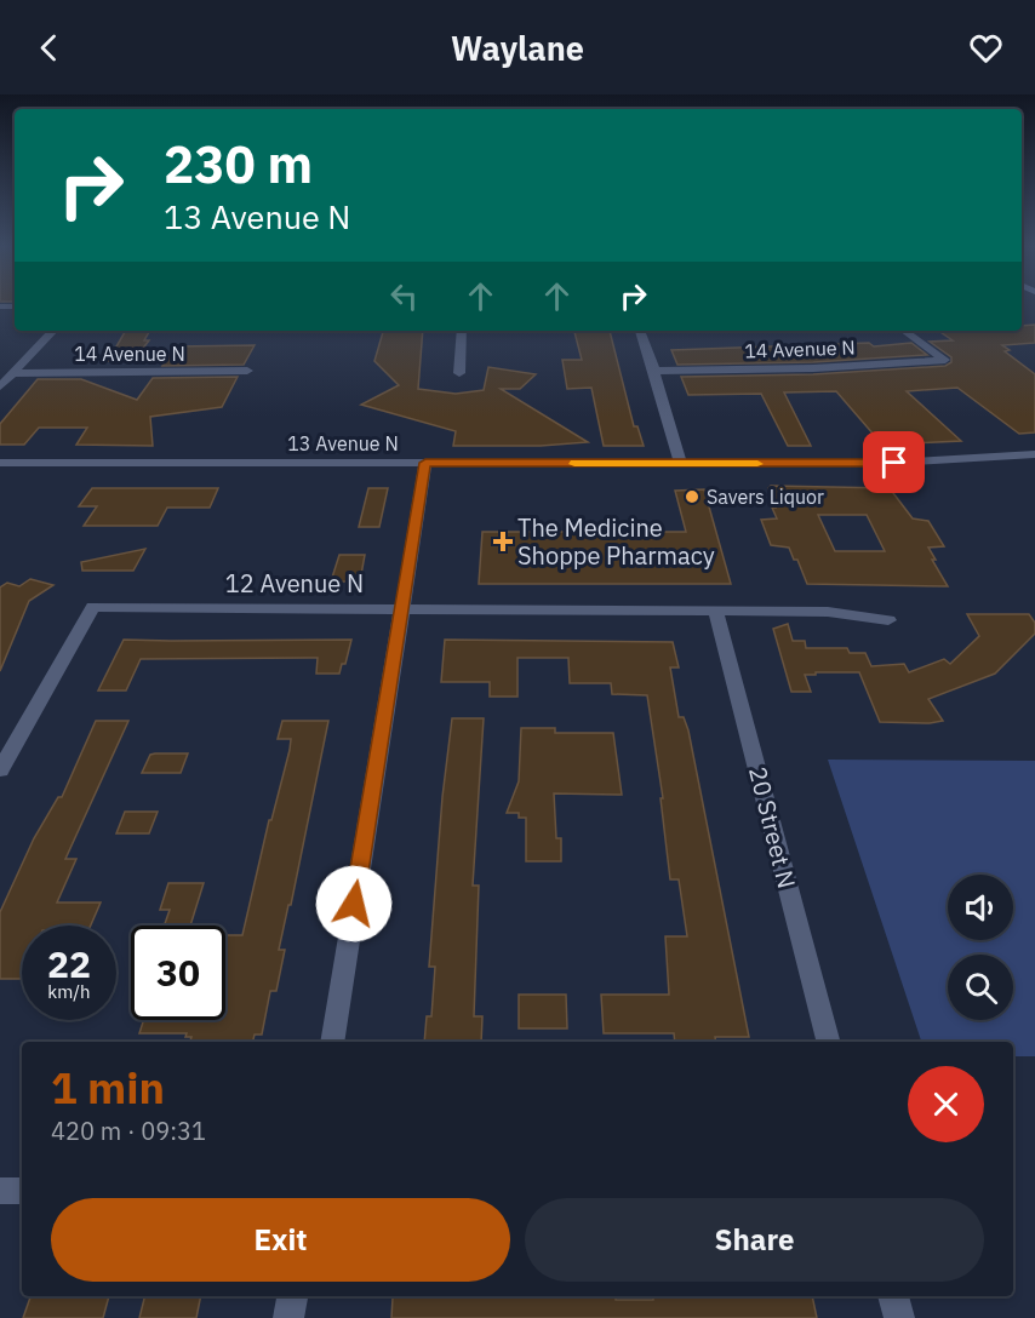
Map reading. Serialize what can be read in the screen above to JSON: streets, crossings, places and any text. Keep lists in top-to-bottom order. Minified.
{"streets":{"street":["14 Avenue N","13 Avenue N","12 Avenue N","20 Street N"]},"crossings":[["12 Avenue N","20 Street N"]],"places":{"other":["Savers Liquor"],"health":["The Medicine Shoppe Pharmacy"]},"page":{"header":"Waylane","turn":["230 m","13 Avenue N"],"speed":"22 km/h","limit":"30","heading":["1 min","420 m · 09:31"],"buttons":["Exit","Share"]}}
